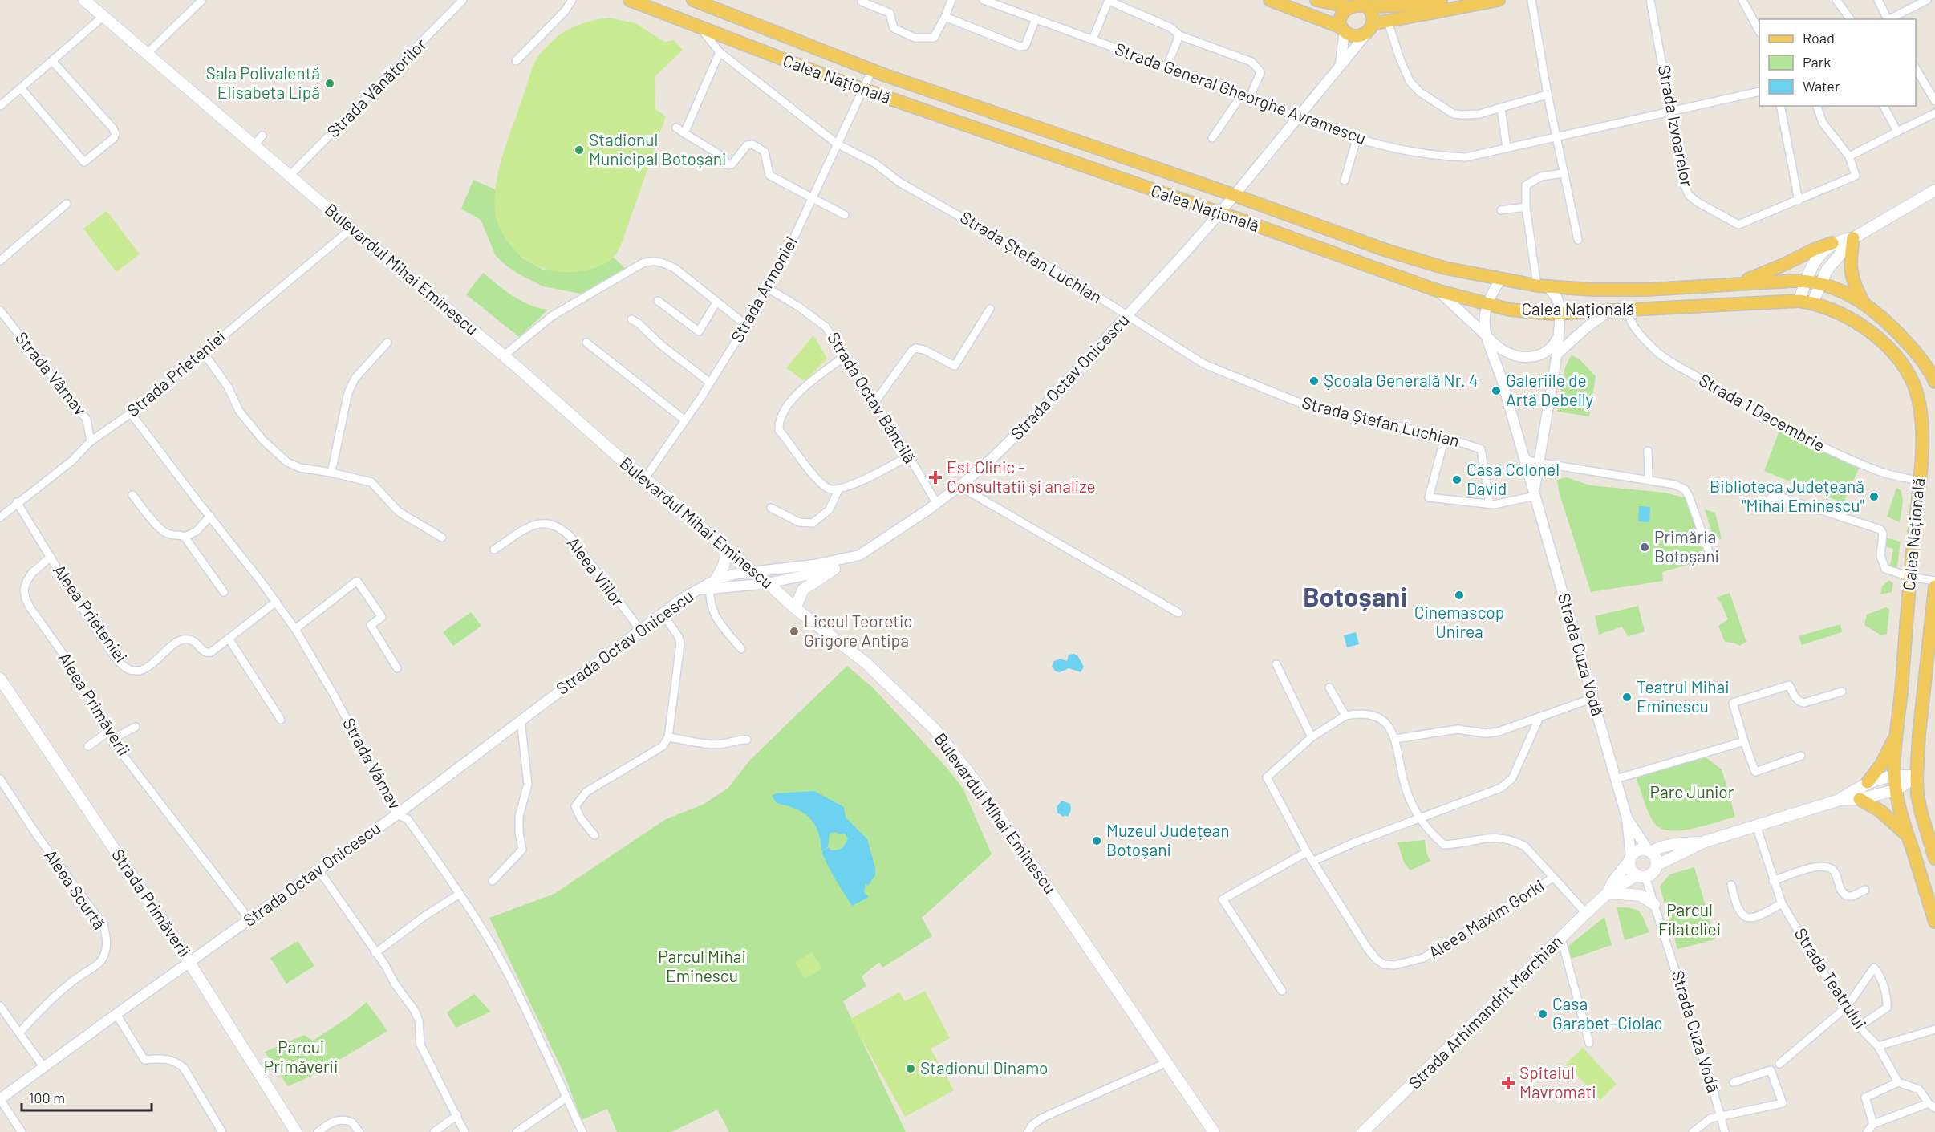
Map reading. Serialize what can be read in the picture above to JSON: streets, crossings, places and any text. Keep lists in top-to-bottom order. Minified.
{"streets":{"main road":["Calea Națională","Bulevardul Mihai Eminescu","Strada Primăverii","Strada Arhimandrit Marchian"],"street":["Strada Vânătorilor","Strada General Gheorghe Avramescu","Strada Izvoarelor","Strada Ștefan Luchian","Strada Armoniei","Strada Vârnav","Strada Prieteniei","Strada Octav Onicescu","Strada Octav Băncilă","Strada 1 Decembrie","Aleea Viilor","Aleea Prieteniei","Strada Cuza Vodă","Aleea Primăverii","Aleea Scurtă","Aleea Maxim Gorki","Strada Teatrului"]},"crossings":[["Calea Națională","Strada Ștefan Luchian"],["Calea Națională","Strada Armoniei"],["Calea Națională","Strada Octav Onicescu"],["Calea Națională","Strada 1 Decembrie"],["Calea Națională","Strada Cuza Vodă"],["Strada Vânătorilor","Bulevardul Mihai Eminescu"],["Strada General Gheorghe Avramescu","Strada Izvoarelor"],["Strada General Gheorghe Avramescu","Strada Octav Onicescu"],["Strada Ștefan Luchian","Strada Armoniei"],["Strada Ștefan Luchian","Strada Octav Onicescu"],["Bulevardul Mihai Eminescu","Strada Armoniei"],["Bulevardul Mihai Eminescu","Strada Prieteniei"],["Bulevardul Mihai Eminescu","Strada Octav Onicescu"],["Strada Armoniei","Strada Octav Băncilă"],["Strada Vârnav","Strada Prieteniei"],["Strada Vârnav","Strada Octav Onicescu"],["Strada Vârnav","Aleea Prieteniei"],["Strada Prieteniei","Aleea Prieteniei"],["Strada Octav Onicescu","Strada Octav Băncilă"],["Strada Octav Onicescu","Aleea Viilor"],["Strada Octav Onicescu","Aleea Primăverii"],["Strada Octav Onicescu","Strada Primăverii"],["Aleea Prieteniei","Aleea Primăverii"],["Strada Cuza Vodă","Strada Arhimandrit Marchian"],["Aleea Maxim Gorki","Strada Arhimandrit Marchian"]],"districts":["Botoșani"],"parks":["Parc Junior","Parcul Filateliei","Parcul Mihai Eminescu","Parcul Primăverii"],"places":{"other":["Sala Polivalentă Elisabeta Lipă","Stadionul Municipal Botoșani","Școala Generală Nr. 4","Galeriile de Artă Debelly","Casa Colonel David","Biblioteca Județeană \"Mihai Eminescu\"","Primăria Botoșani","Cinemascop Unirea","Liceul Teoretic Grigore Antipa","Teatrul Mihai Eminescu","Muzeul Județean Botoșani","Casa Garabet–Ciolac","Stadionul Dinamo"],"health":["Est Clinic - Consultatii și analize","Spitalul Mavromati"]},"legend":["Road","Park","Water"],"scale_bar":"100 m"}
